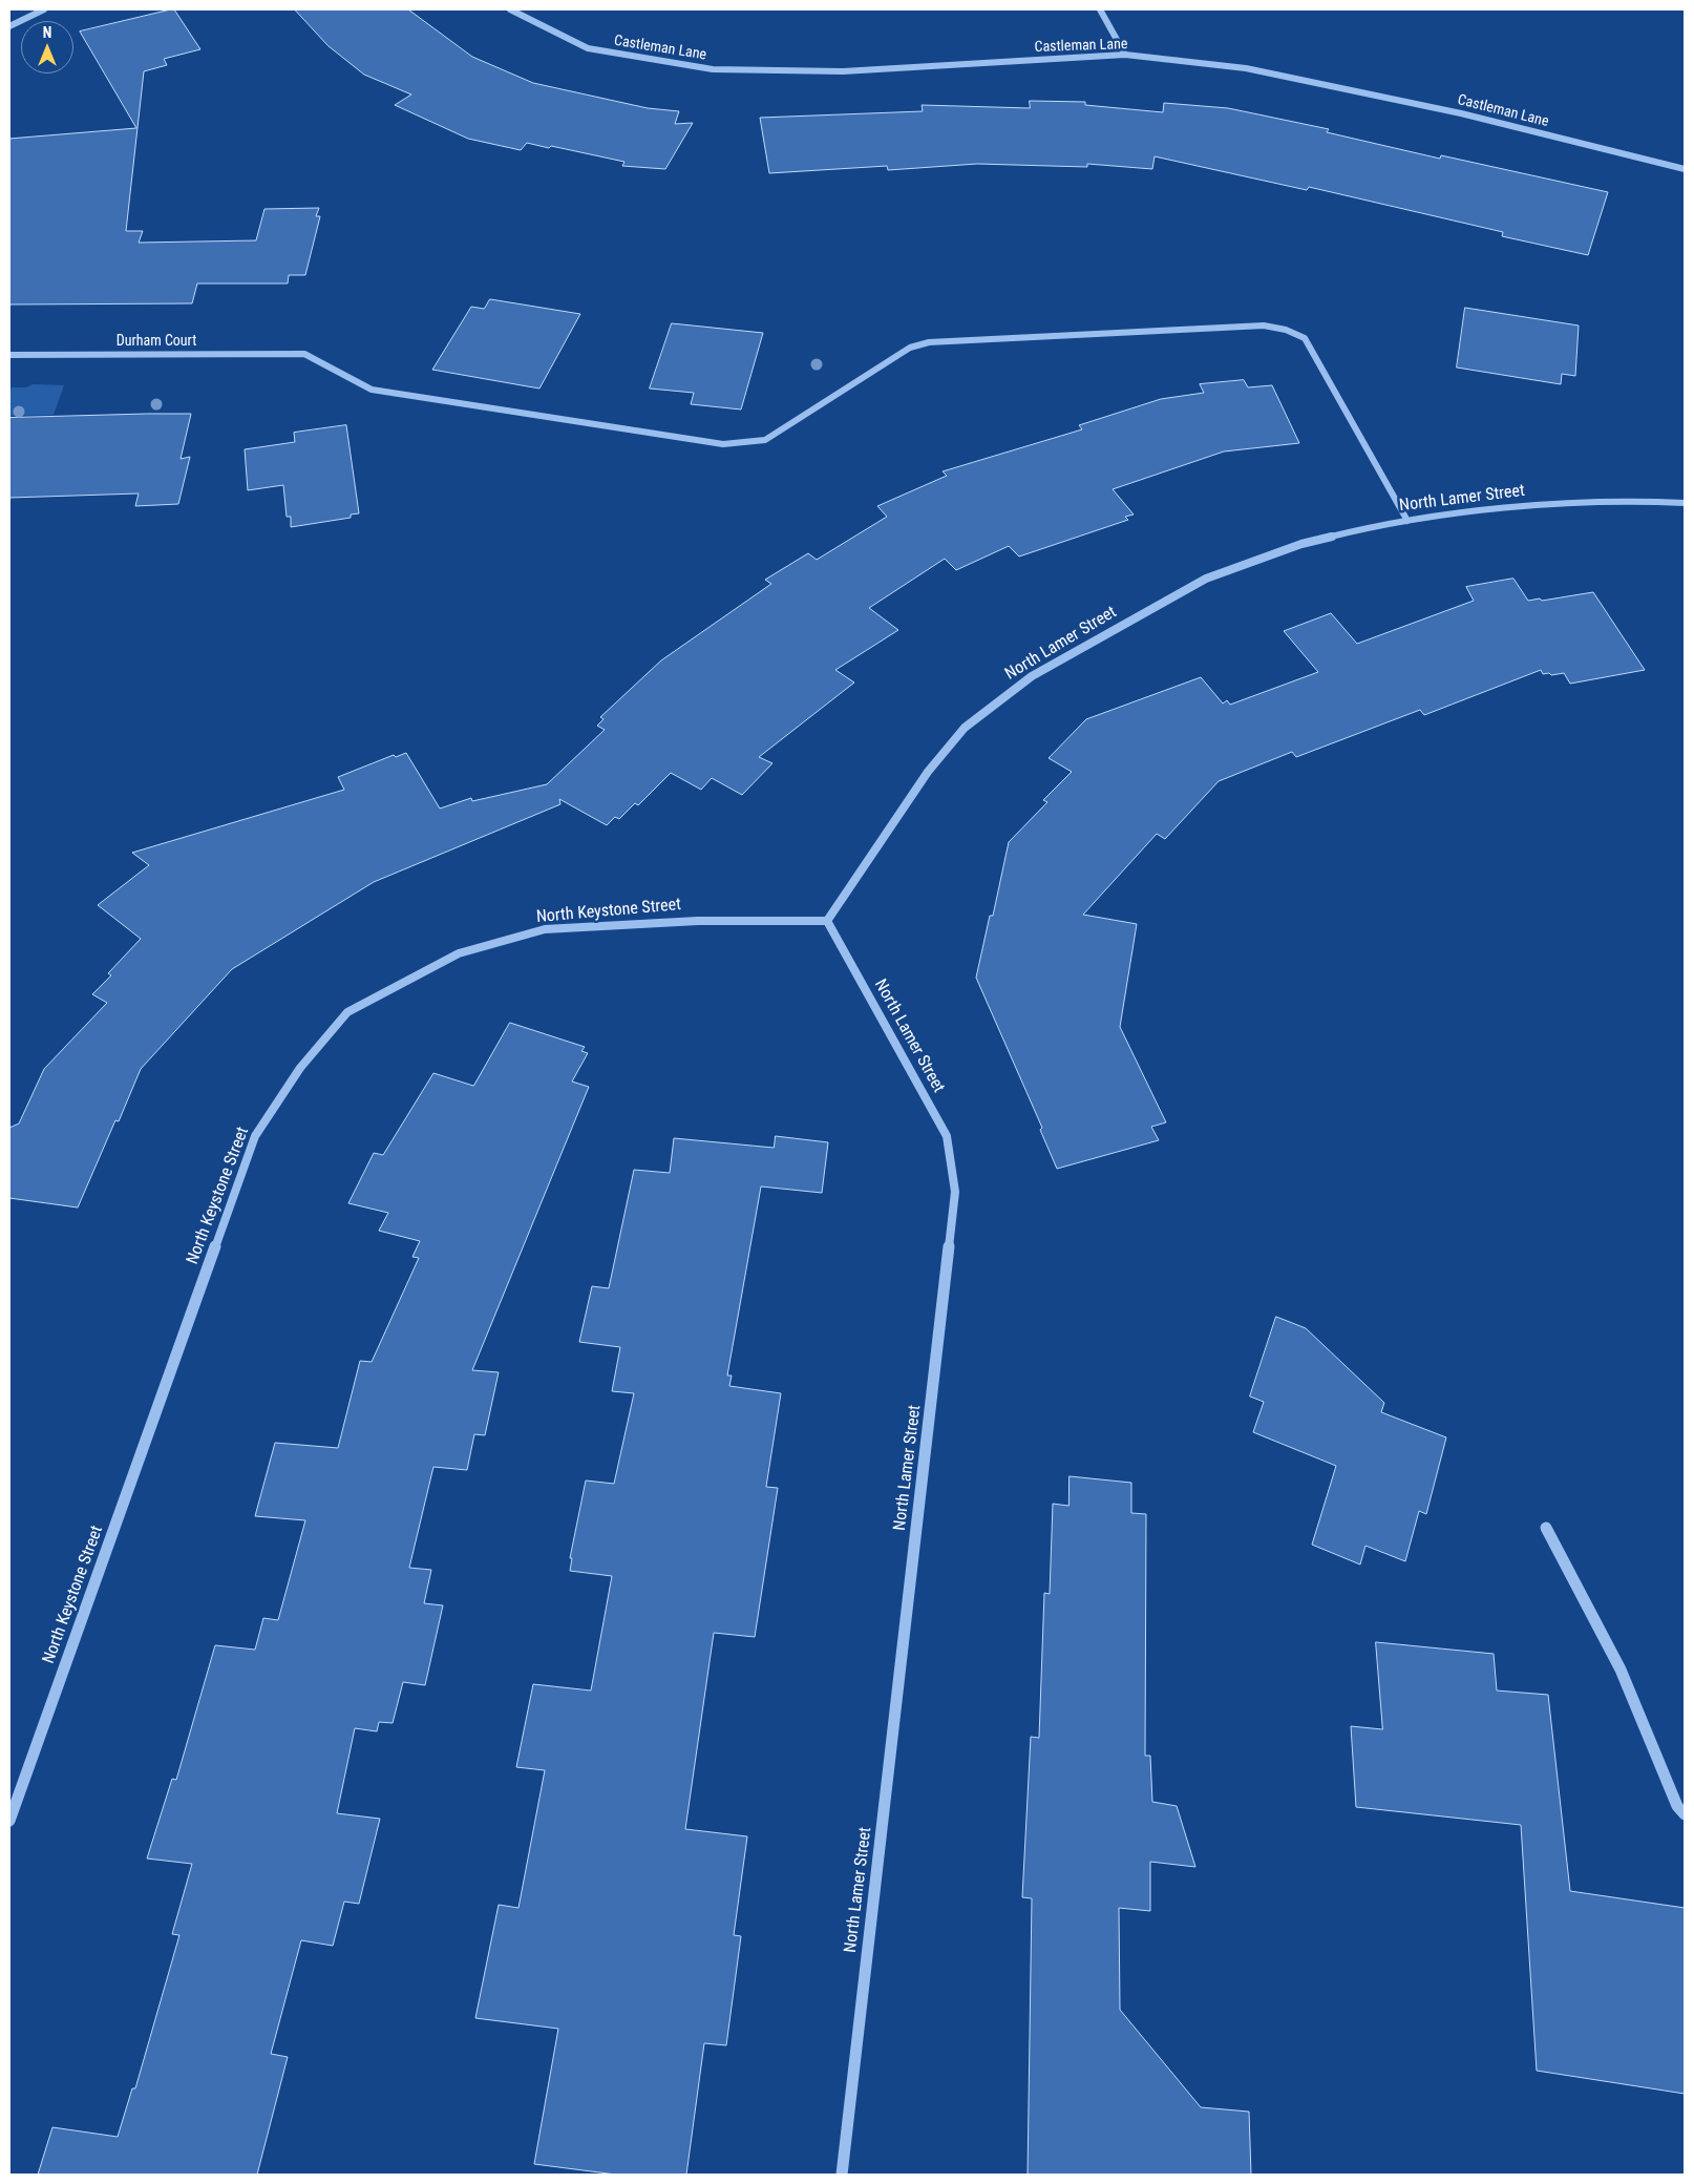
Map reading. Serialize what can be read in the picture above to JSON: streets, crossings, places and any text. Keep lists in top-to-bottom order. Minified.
{"streets":{"street":["Castleman Lane","Durham Court","North Lamer Street","North Keystone Street"]},"crossings":[["Durham Court","North Lamer Street"],["North Lamer Street","North Keystone Street"]],"north":"top"}
